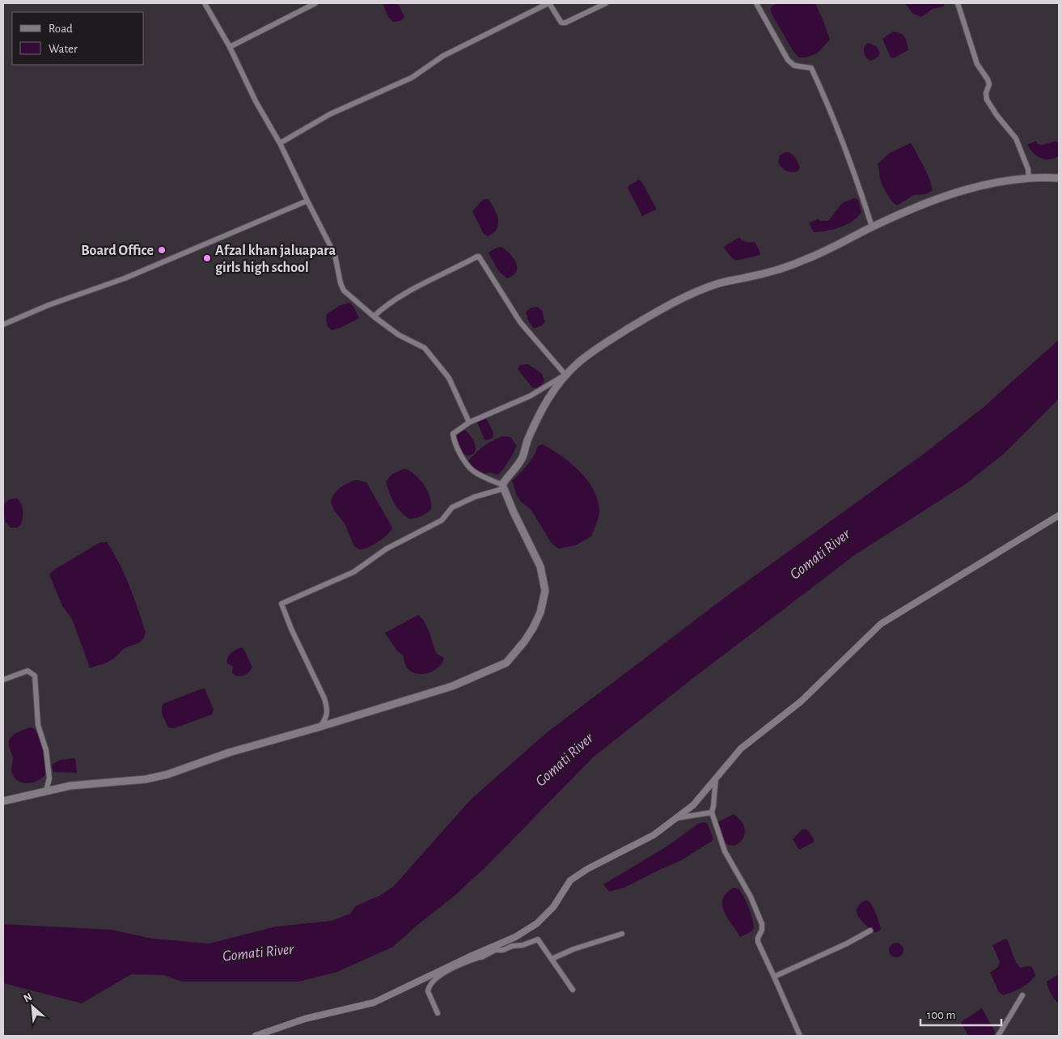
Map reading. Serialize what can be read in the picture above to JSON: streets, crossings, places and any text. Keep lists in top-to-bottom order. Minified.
{"water":["Gomati River"],"places":["Board Office","Afzal khan jaluapara girls high school"],"legend":["Road","Water"],"scale_bar":"100 m","north":"top left"}
